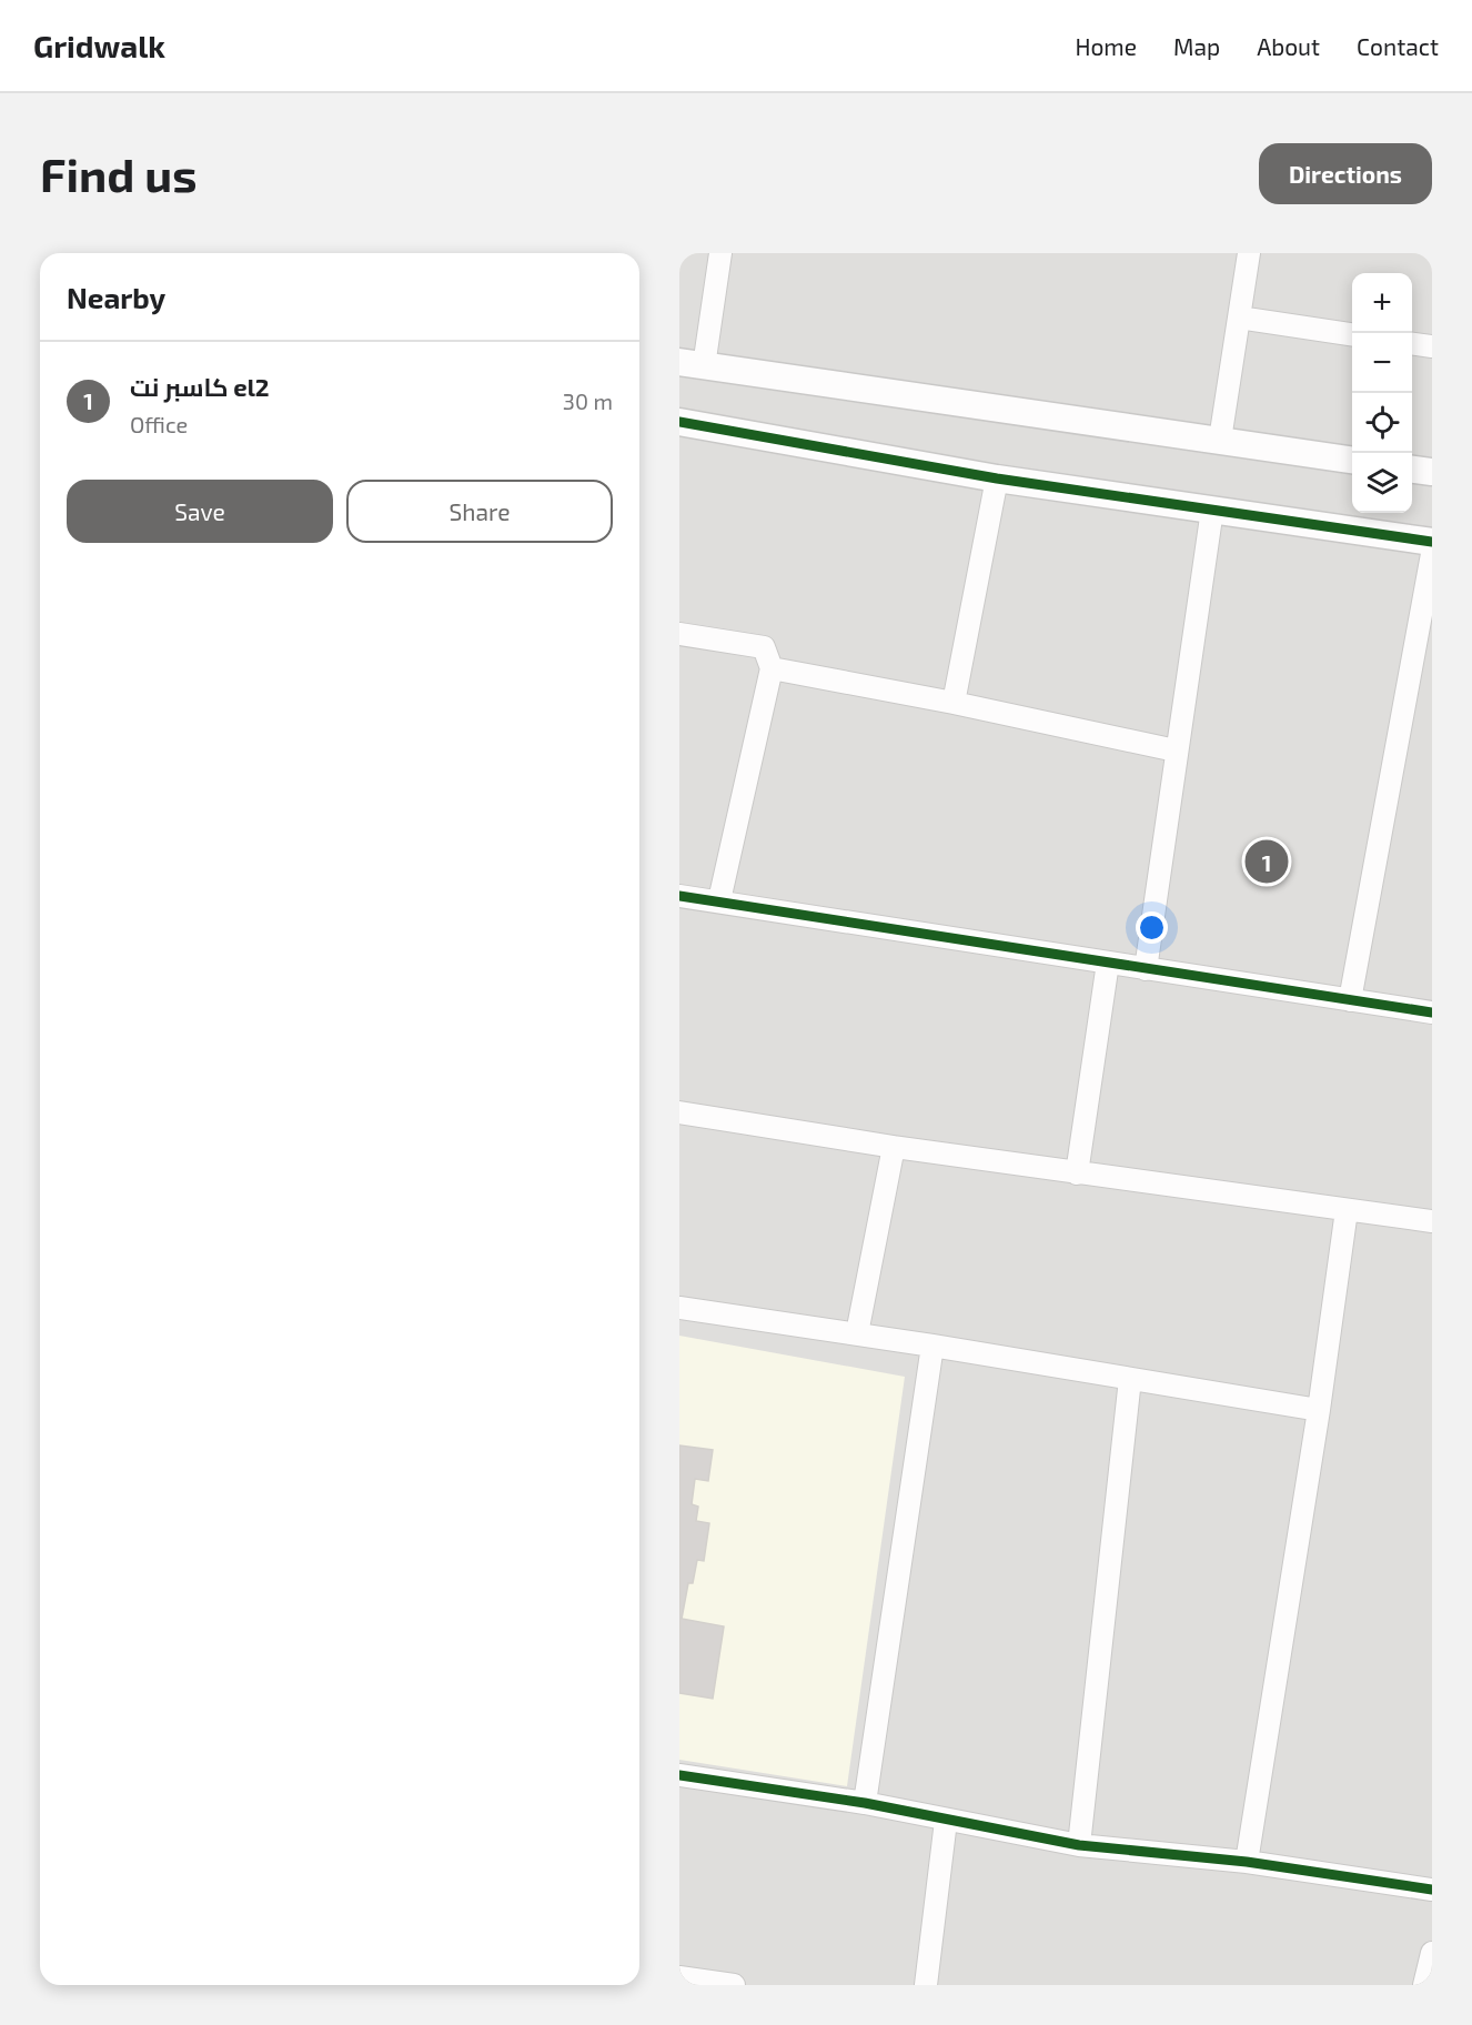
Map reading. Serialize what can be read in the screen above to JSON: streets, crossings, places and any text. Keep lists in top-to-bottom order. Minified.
{"page":{"header":"Gridwalk","nav":["Home","Map","About","Contact"],"buttons":["Directions",["Save","Share"]],"title":"Find us","heading":"Nearby","map_buttons":["+","−"],"list":[{"mark":"1","name":"كاسبر نت el2","note":"Office","value":"30 m"}],"pins":"1"}}
